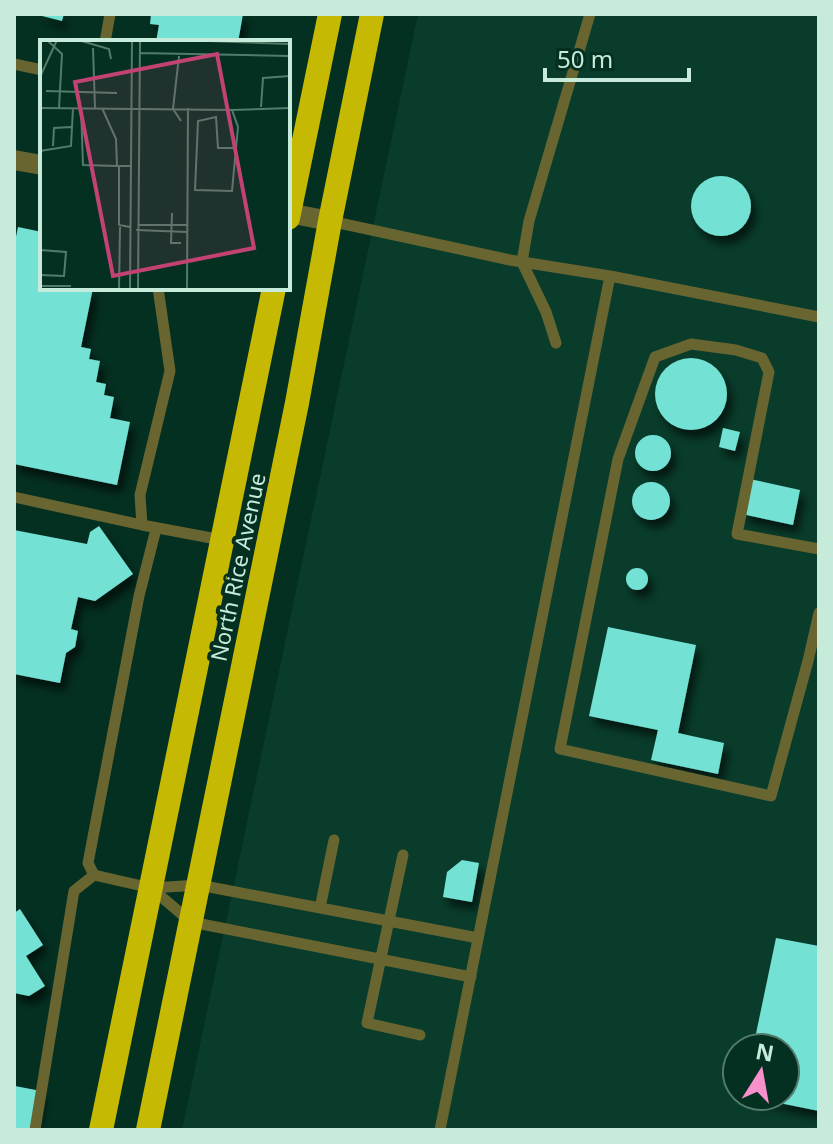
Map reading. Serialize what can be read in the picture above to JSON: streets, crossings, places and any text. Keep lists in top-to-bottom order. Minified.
{"streets":{"highway":["North Rice Avenue"]},"scale_bar":"50 m","north":"top"}
